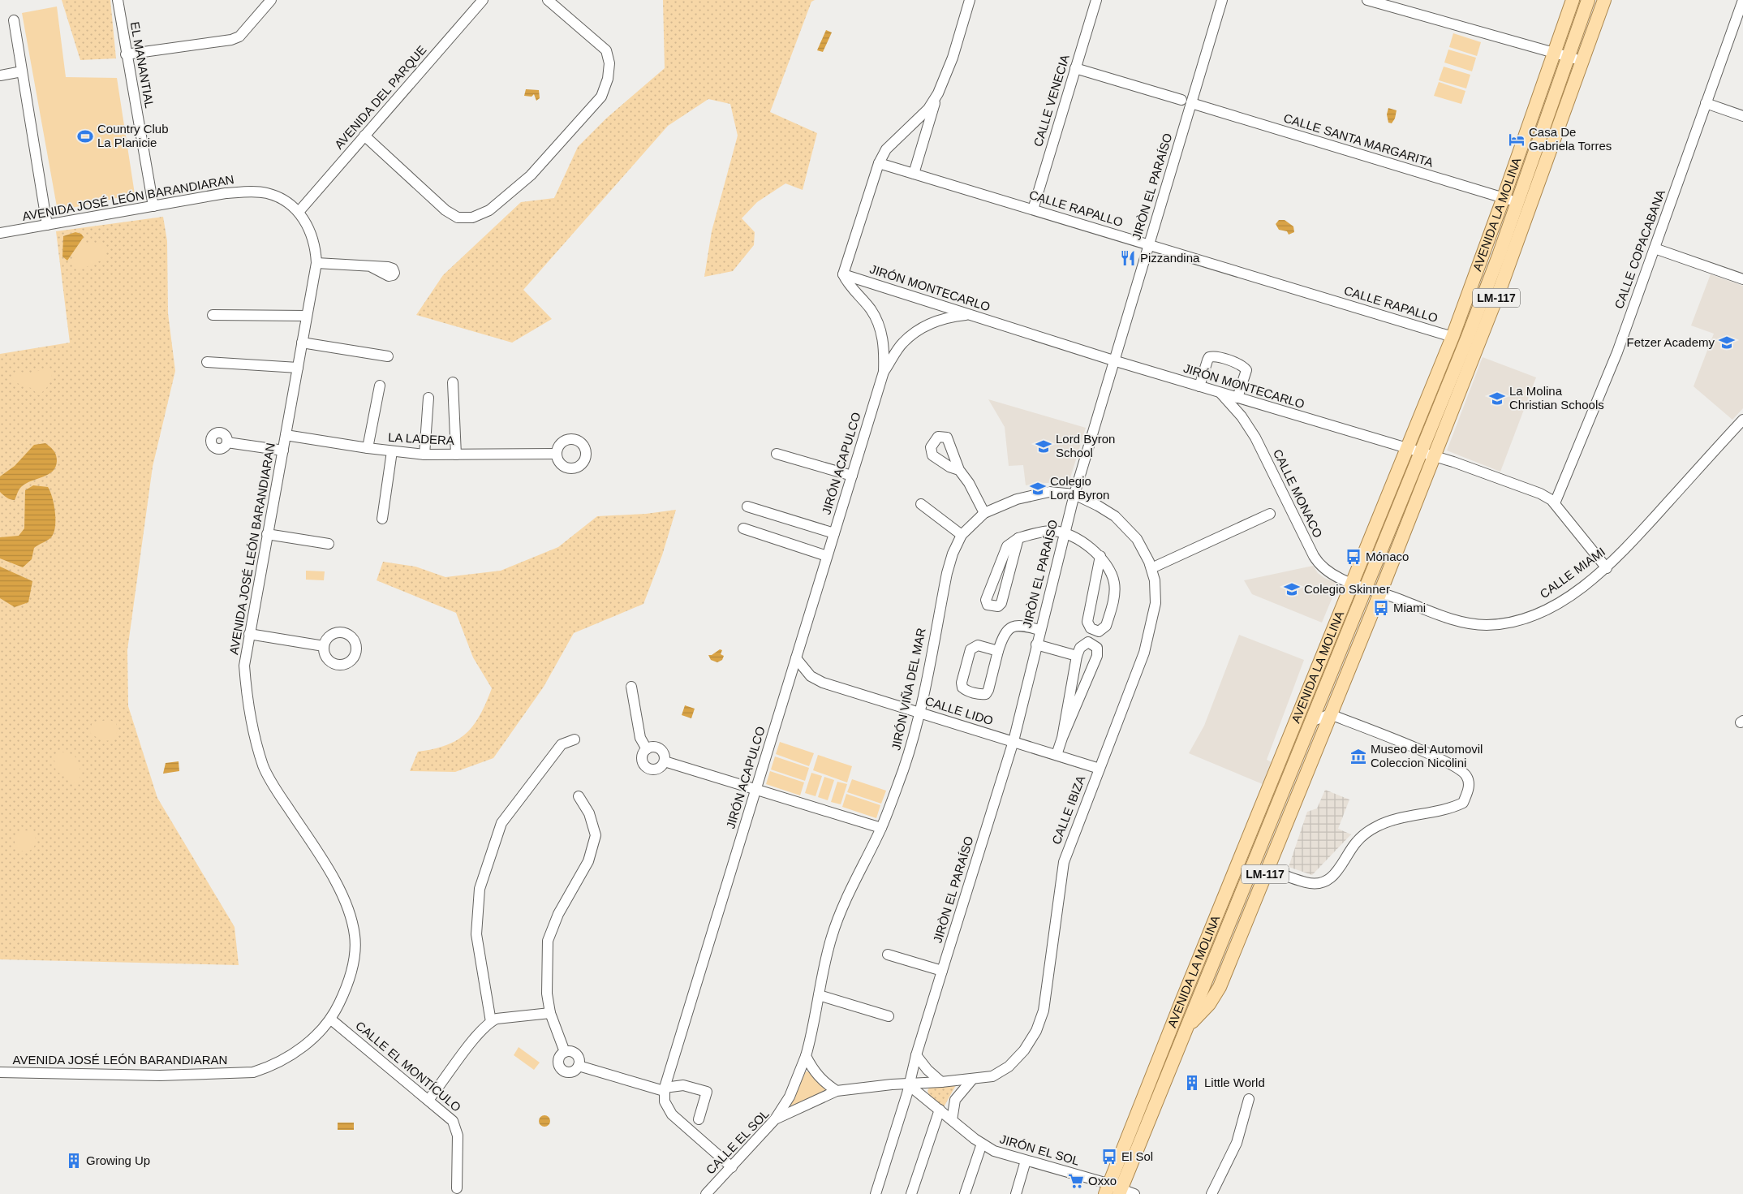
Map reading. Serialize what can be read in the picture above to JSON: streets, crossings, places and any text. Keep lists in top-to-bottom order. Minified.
{"streets":{"main road":["AVENIDA LA MOLINA","LM-117"],"street":["EL MANANTIAL","AVENIDA DEL PARQUE","CALLE VENECIA","CALLE SANTA MARGARITA","JIRÒN EL PARAÍSO","AVENIDA JOSÉ LEÓN BARANDIARAN","CALLE RAPALLO","CALLE COPACABANA","JIRÓN MONTECARLO","LA LADERA","JIRÓN ACAPULCO","CALLE MONACO","CALLE MIAMI","JIRÓN VIÑA DEL MAR","CALLE LIDO","CALLE IBIZA","CALLE EL MONTÍCULO","CALLE EL SOL","JIRÓN EL SOL"]},"crossings":[["EL MANANTIAL","AVENIDA JOSÉ LEÓN BARANDIARAN"],["AVENIDA DEL PARQUE","AVENIDA JOSÉ LEÓN BARANDIARAN"],["CALLE VENECIA","CALLE SANTA MARGARITA"],["CALLE VENECIA","CALLE RAPALLO"],["CALLE SANTA MARGARITA","JIRÒN EL PARAÍSO"],["CALLE SANTA MARGARITA","AVENIDA LA MOLINA"],["JIRÒN EL PARAÍSO","CALLE RAPALLO"],["JIRÒN EL PARAÍSO","JIRÓN MONTECARLO"],["JIRÒN EL PARAÍSO","JIRÓN VIÑA DEL MAR"],["JIRÒN EL PARAÍSO","CALLE LIDO"],["JIRÒN EL PARAÍSO","CALLE IBIZA"],["JIRÒN EL PARAÍSO","CALLE EL SOL"],["JIRÒN EL PARAÍSO","JIRÓN EL SOL"],["AVENIDA JOSÉ LEÓN BARANDIARAN","LA LADERA"],["AVENIDA JOSÉ LEÓN BARANDIARAN","CALLE EL MONTÍCULO"],["CALLE RAPALLO","AVENIDA LA MOLINA"],["AVENIDA LA MOLINA","JIRÓN MONTECARLO"],["AVENIDA LA MOLINA","CALLE MONACO"],["AVENIDA LA MOLINA","CALLE MIAMI"],["AVENIDA LA MOLINA","JIRÓN EL SOL"],["CALLE COPACABANA","JIRÓN MONTECARLO"],["JIRÓN MONTECARLO","JIRÓN ACAPULCO"],["JIRÓN MONTECARLO","CALLE MONACO"],["JIRÓN MONTECARLO","CALLE MIAMI"],["JIRÓN ACAPULCO","CALLE LIDO"],["CALLE MONACO","CALLE MIAMI"],["JIRÓN VIÑA DEL MAR","CALLE LIDO"],["JIRÓN VIÑA DEL MAR","CALLE IBIZA"],["JIRÓN VIÑA DEL MAR","CALLE EL SOL"],["CALLE LIDO","CALLE IBIZA"],["CALLE IBIZA","CALLE EL SOL"],["CALLE IBIZA","JIRÓN EL SOL"],["CALLE EL SOL","JIRÓN EL SOL"]],"places":{"sports":["Country Club La Planicie"],"hotel":["Casa De Gabriela Torres"],"restaurant":["Pizzandina"],"school or university":["Fetzer Academy","La Molina Christian Schools","Lord Byron School","Colegio Lord Byron","Colegio Skinner"],"bus stop":["Mónaco","Miami","El Sol"],"museum":["Museo del Automovil Coleccion Nicolini"],"building":["Little World","Growing Up"],"supermarket":["Oxxo"]}}
